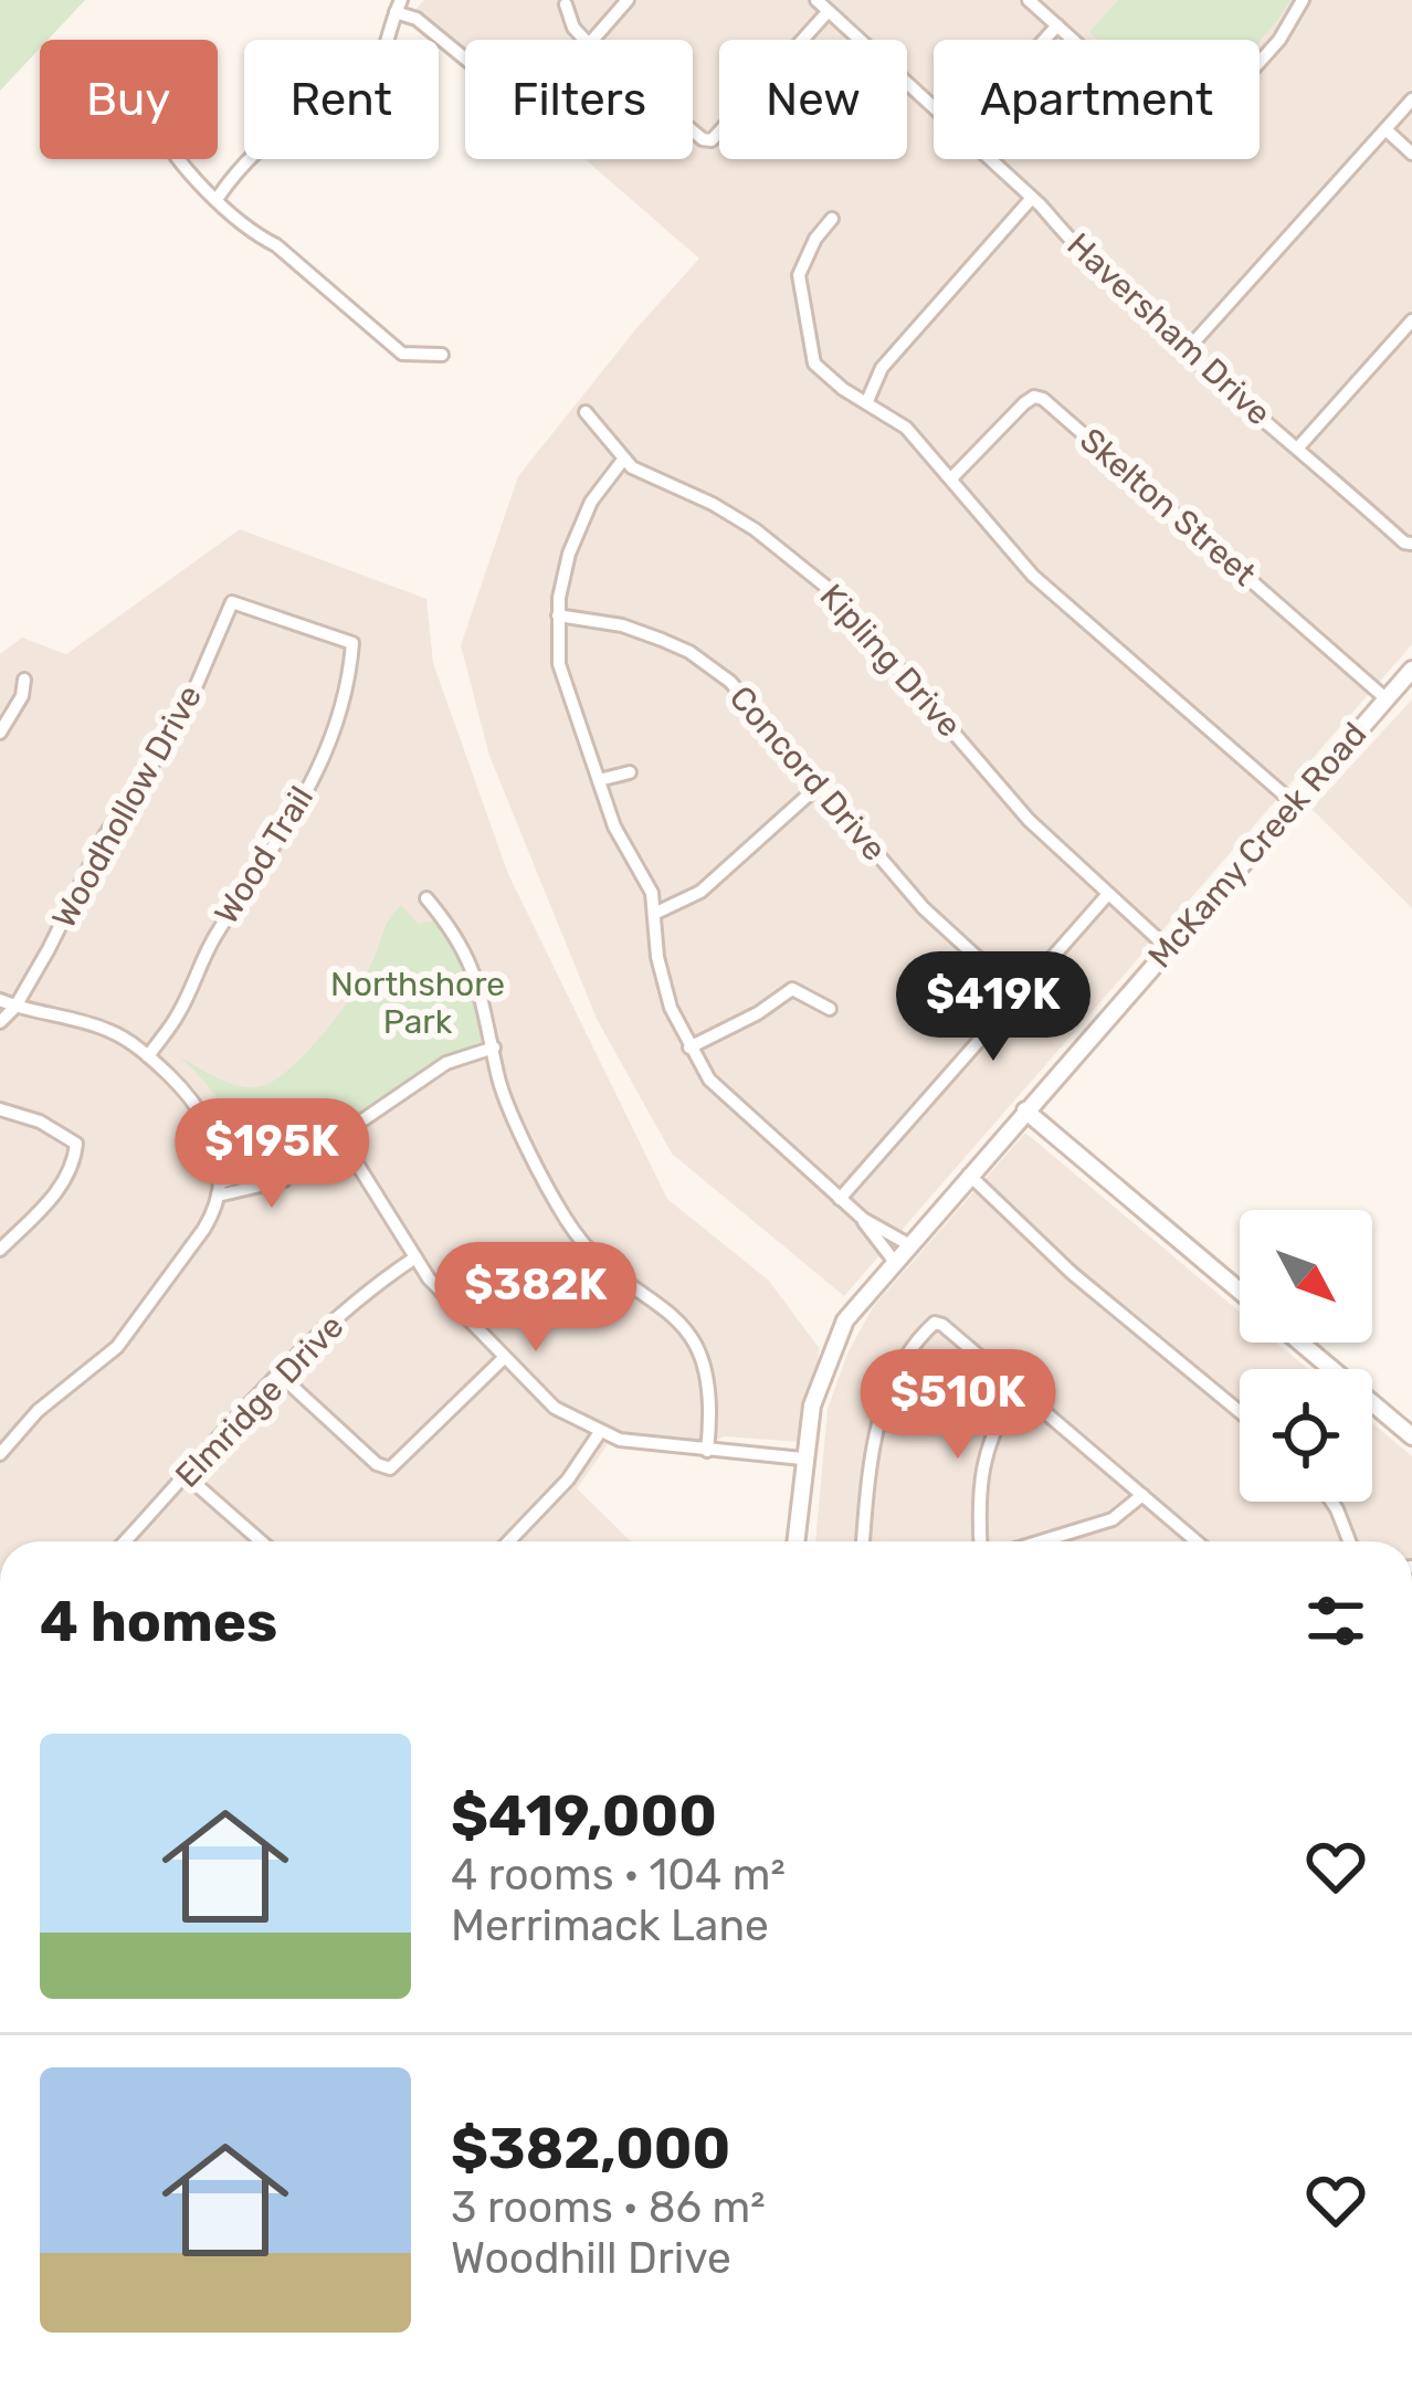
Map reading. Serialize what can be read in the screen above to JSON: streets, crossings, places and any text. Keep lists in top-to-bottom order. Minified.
{"streets":{"street":["Haversham Drive","Skelton Street","Kipling Drive","Concord Drive","Woodhollow Drive","McKamy Creek Road","Wood Trail","Elmridge Drive"]},"crossings":[["Skelton Street","McKamy Creek Road"],["Kipling Drive","McKamy Creek Road"],["Woodhollow Drive","Wood Trail"]],"parks":["Northshore Park"],"north":"bottom right","page":{"chip":["Buy","Rent","Filters","New","Apartment"],"price":["$419K","$195K","$382K","$510K"],"heading":"4 homes","list":[{"name":"$419,000","note":"4 rooms · 104 m² · Merrimack Lane"},{"name":"$382,000","note":"3 rooms · 86 m² · Woodhill Drive"}]}}
